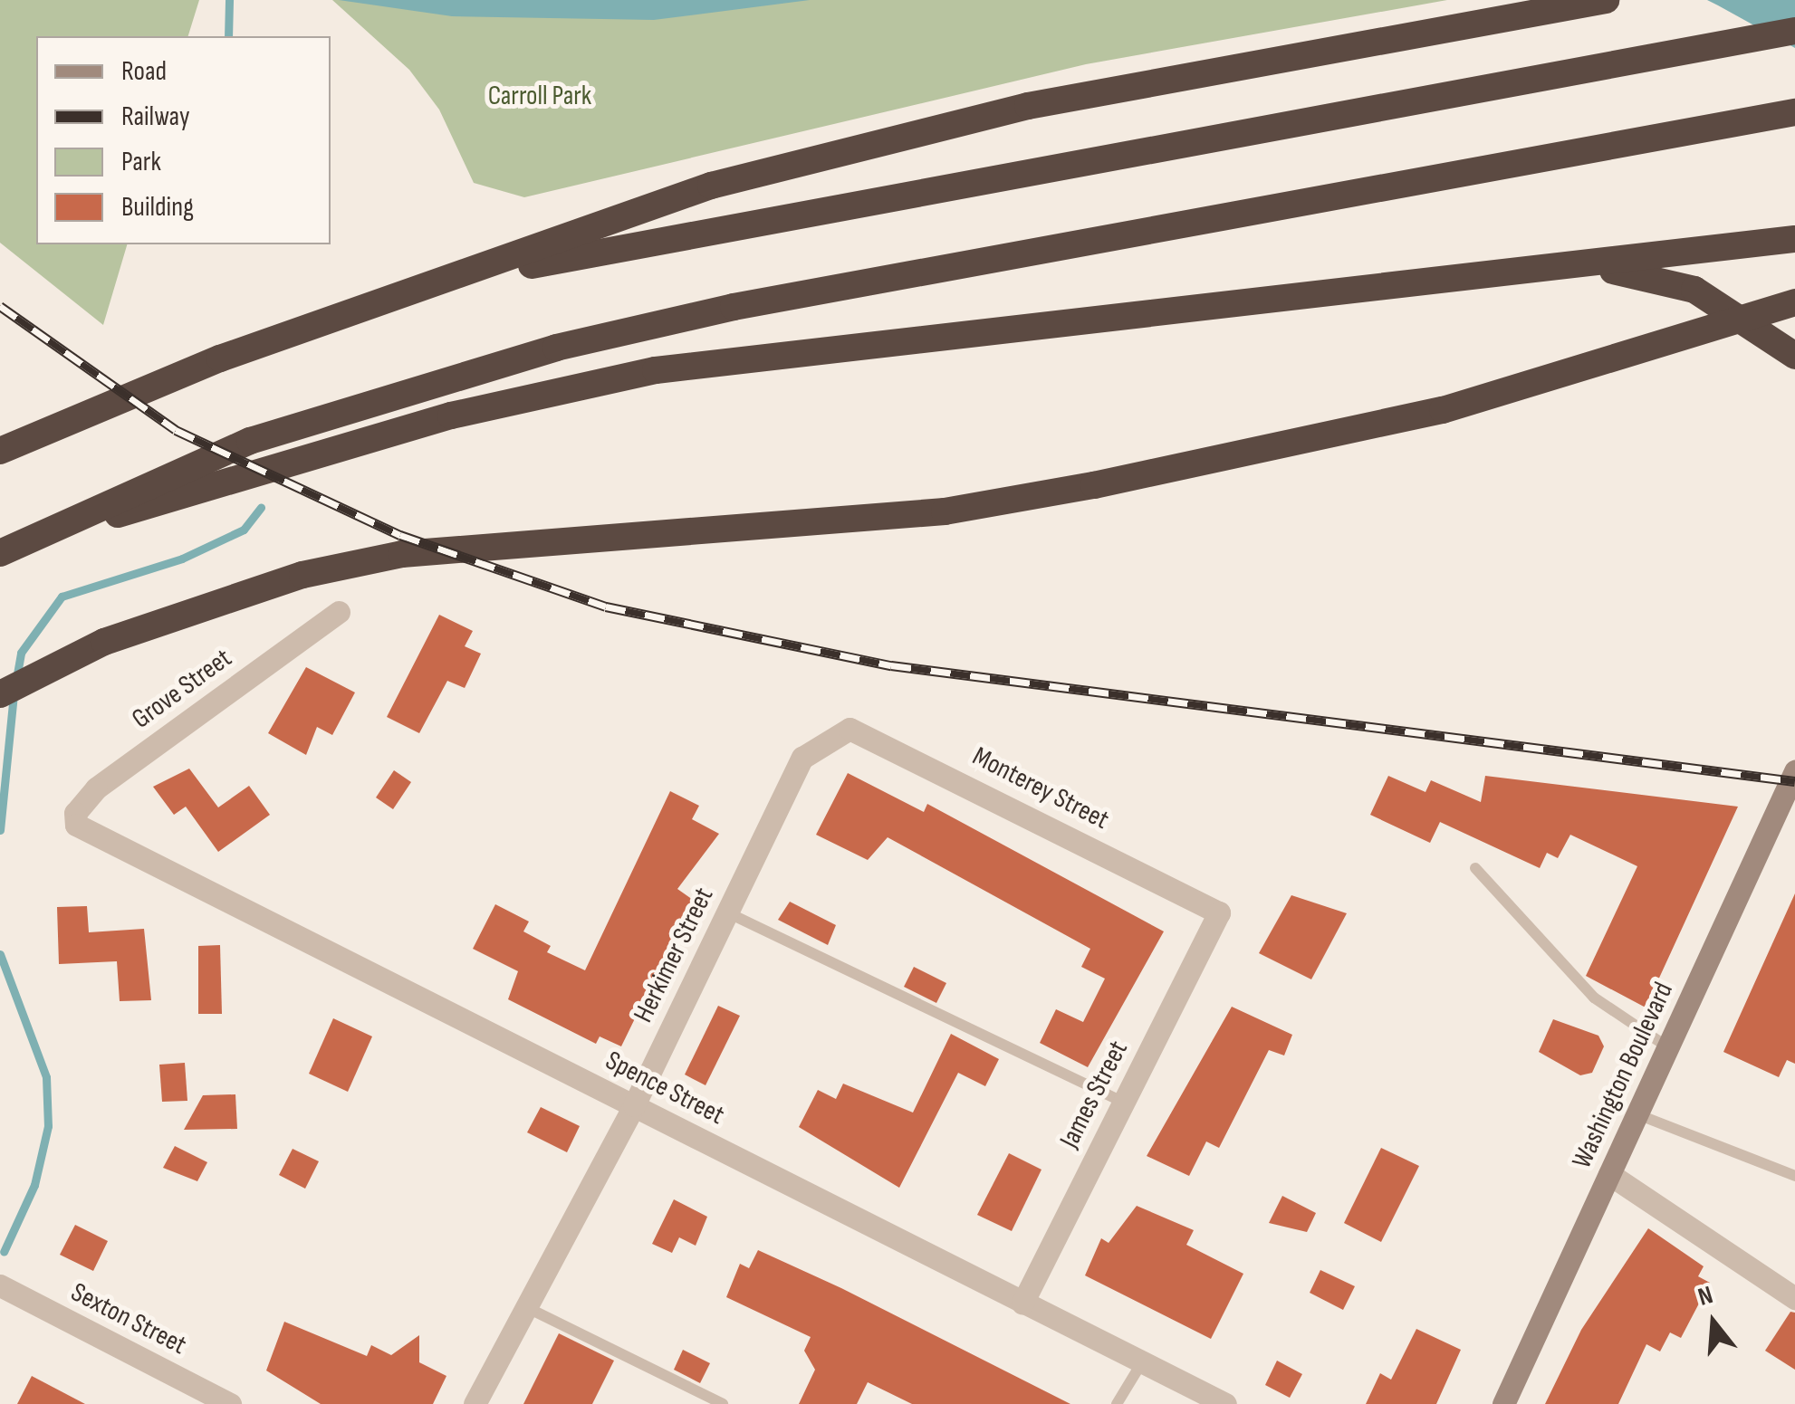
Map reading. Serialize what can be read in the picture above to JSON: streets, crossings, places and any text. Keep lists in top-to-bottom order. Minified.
{"streets":{"main road":["Washington Boulevard"],"street":["Grove Street","Monterey Street","Herkimer Street","Spence Street","James Street","Sexton Street"]},"crossings":[["Grove Street","Spence Street"],["Monterey Street","Herkimer Street"],["Monterey Street","James Street"],["Herkimer Street","Spence Street"],["Spence Street","James Street"]],"parks":["Carroll Park"],"legend":["Road","Railway","Park","Building"],"north":"top"}
